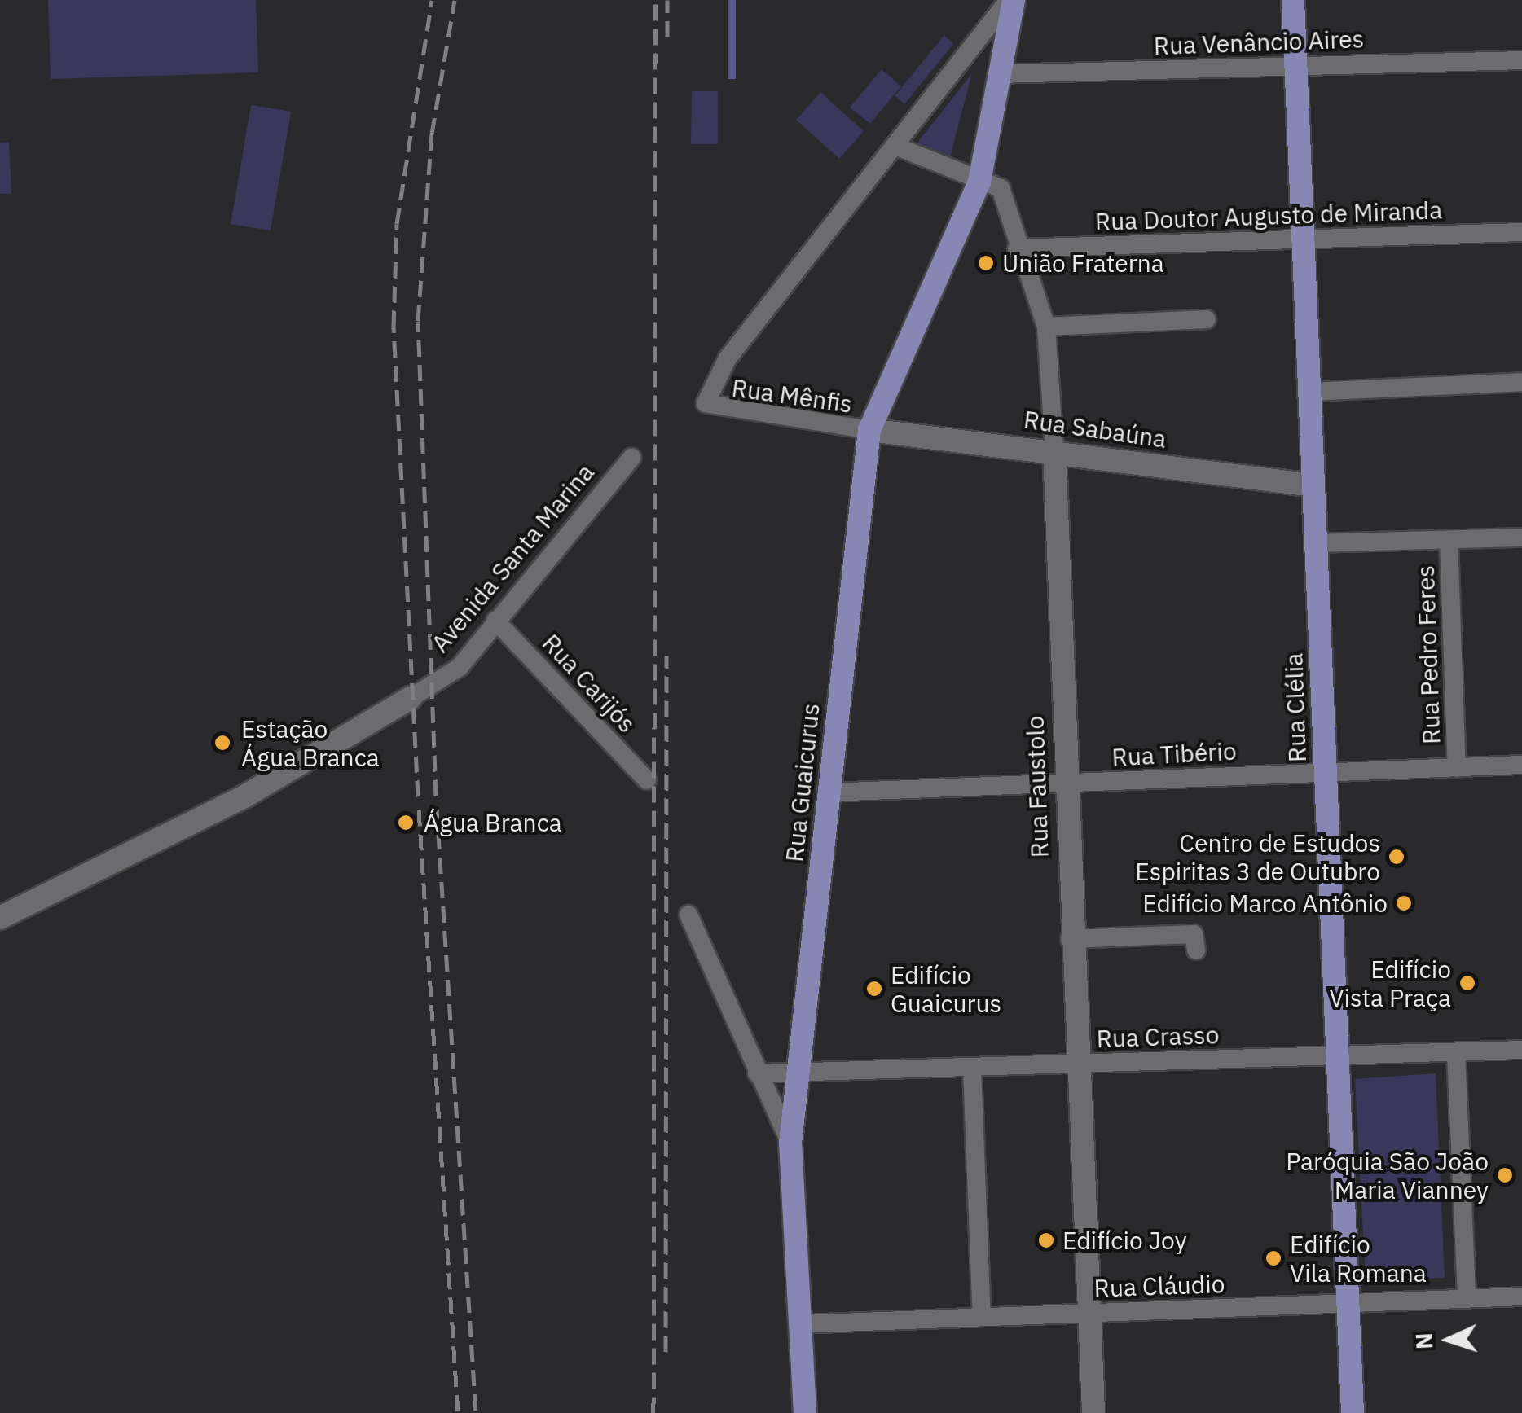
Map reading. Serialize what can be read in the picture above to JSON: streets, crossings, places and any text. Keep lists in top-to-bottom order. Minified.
{"streets":{"main road":["Rua Clélia","Rua Guaicurus"],"street":["Rua Venâncio Aires","Rua Doutor Augusto de Miranda","Rua Mênfis","Rua Sabaúna","Avenida Santa Marina","Rua Pedro Feres","Rua Carijós","Rua Tibério","Rua Faustolo","Rua Crasso","Rua Cláudio"]},"crossings":[["Rua Venâncio Aires","Rua Clélia"],["Rua Venâncio Aires","Rua Guaicurus"],["Rua Doutor Augusto de Miranda","Rua Clélia"],["Rua Doutor Augusto de Miranda","Rua Faustolo"],["Rua Mênfis","Rua Sabaúna"],["Rua Mênfis","Rua Guaicurus"],["Rua Sabaúna","Rua Clélia"],["Rua Sabaúna","Rua Guaicurus"],["Rua Sabaúna","Rua Faustolo"],["Avenida Santa Marina","Rua Carijós"],["Rua Pedro Feres","Rua Tibério"],["Rua Clélia","Rua Tibério"],["Rua Clélia","Rua Crasso"],["Rua Clélia","Rua Cláudio"],["Rua Tibério","Rua Guaicurus"],["Rua Tibério","Rua Faustolo"],["Rua Guaicurus","Rua Faustolo"],["Rua Guaicurus","Rua Crasso"],["Rua Guaicurus","Rua Cláudio"],["Rua Faustolo","Rua Crasso"],["Rua Faustolo","Rua Cláudio"]],"places":["União Fraterna","Estação Água Branca","Água Branca","Centro de Estudos Espiritas 3 de Outubro","Edifício Marco Antônio","Edifício Vista Praça","Edifício Guaicurus","Paróquia São João Maria Vianney","Edifício Joy","Edifício Vila Romana"],"north":"left"}
